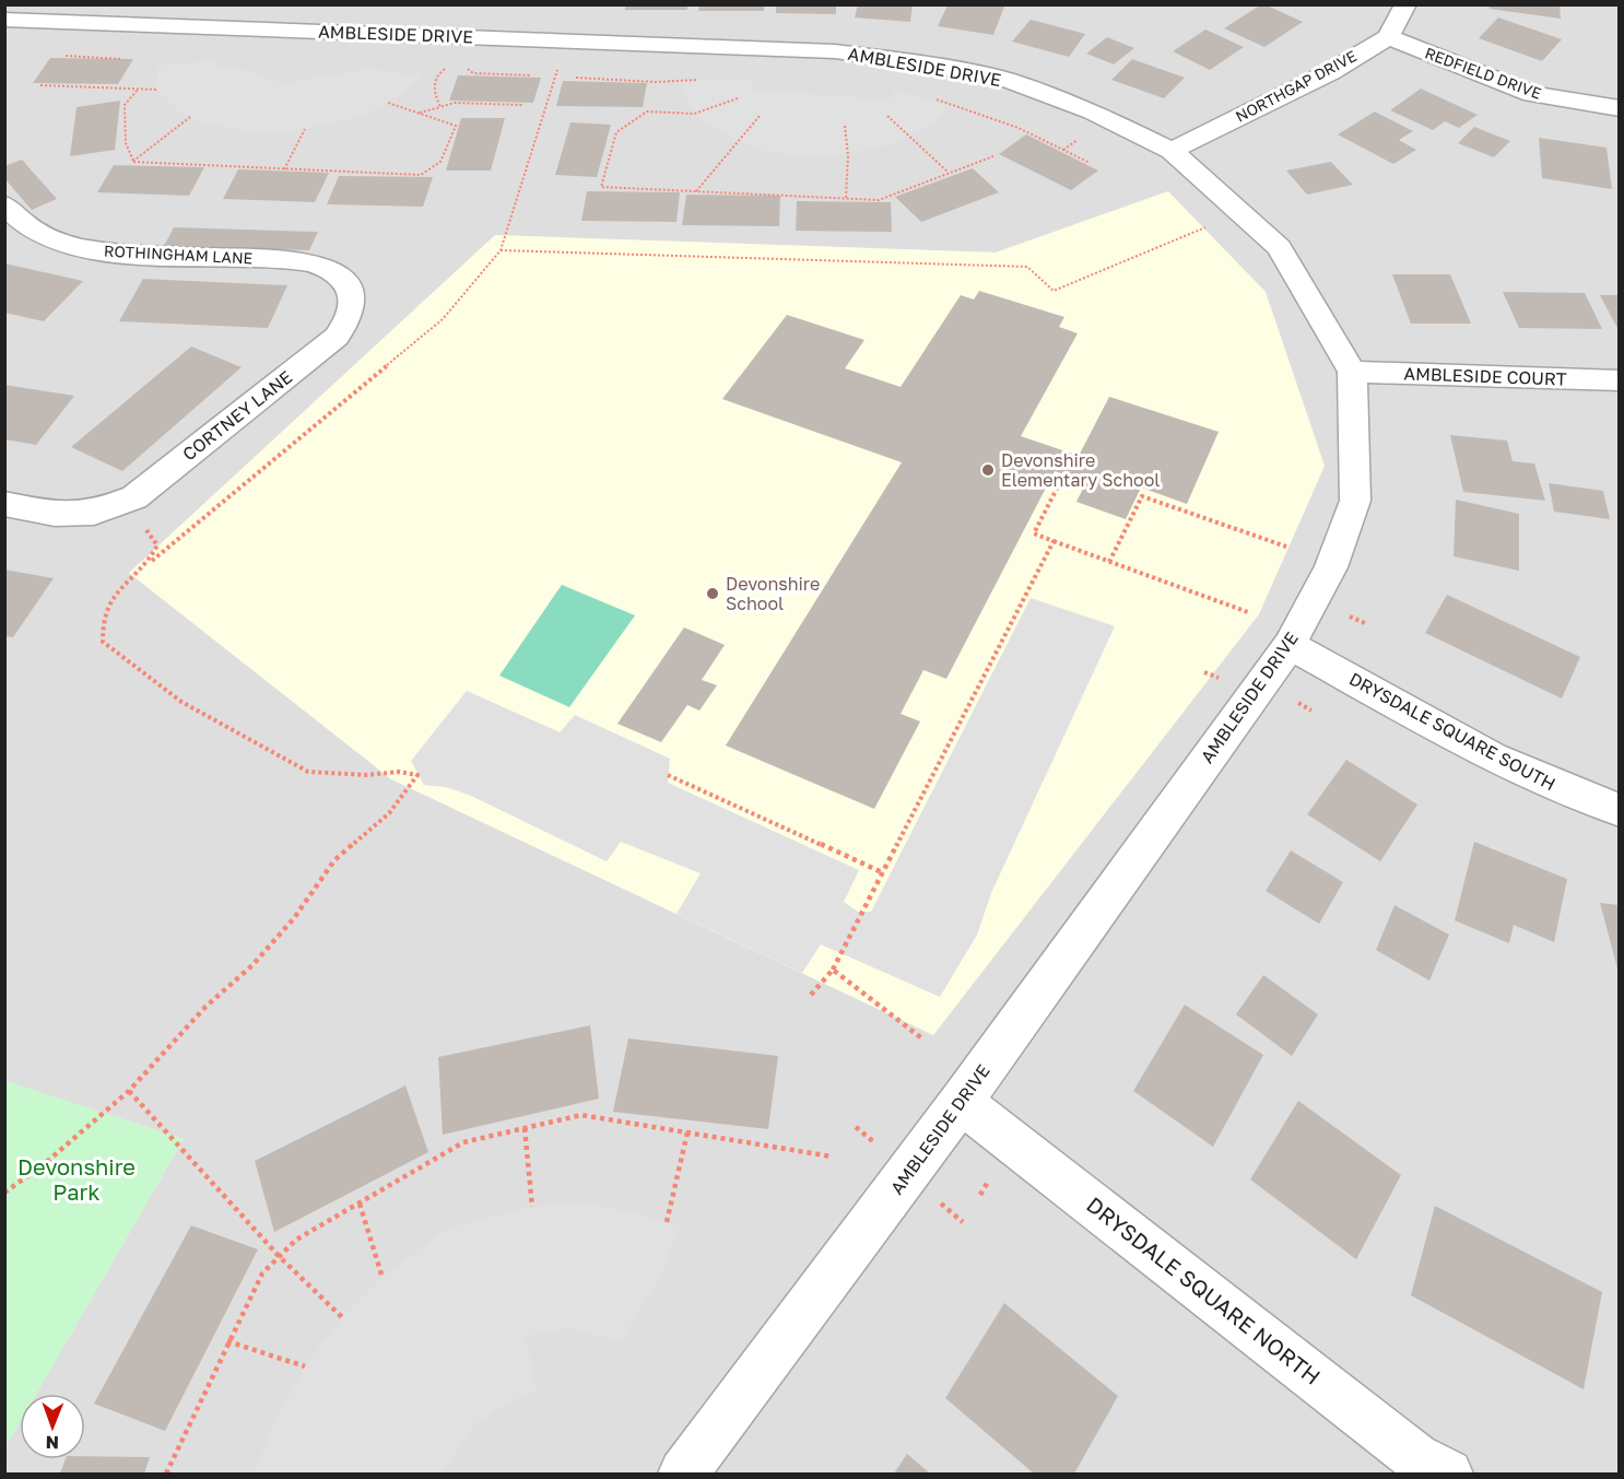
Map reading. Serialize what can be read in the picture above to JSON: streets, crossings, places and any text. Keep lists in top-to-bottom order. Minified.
{"streets":{"street":["AMBLESIDE DRIVE","REDFIELD DRIVE","NORTHGAP DRIVE","ROTHINGHAM LANE","AMBLESIDE COURT","CORTNEY LANE","DRYSDALE SQUARE SOUTH","DRYSDALE SQUARE NORTH"]},"crossings":[["AMBLESIDE DRIVE","NORTHGAP DRIVE"],["AMBLESIDE DRIVE","AMBLESIDE COURT"],["AMBLESIDE DRIVE","DRYSDALE SQUARE SOUTH"],["AMBLESIDE DRIVE","DRYSDALE SQUARE NORTH"],["REDFIELD DRIVE","NORTHGAP DRIVE"],["ROTHINGHAM LANE","CORTNEY LANE"]],"parks":["Devonshire Park"],"places":["Devonshire Elementary School","Devonshire School"],"north":"bottom"}
